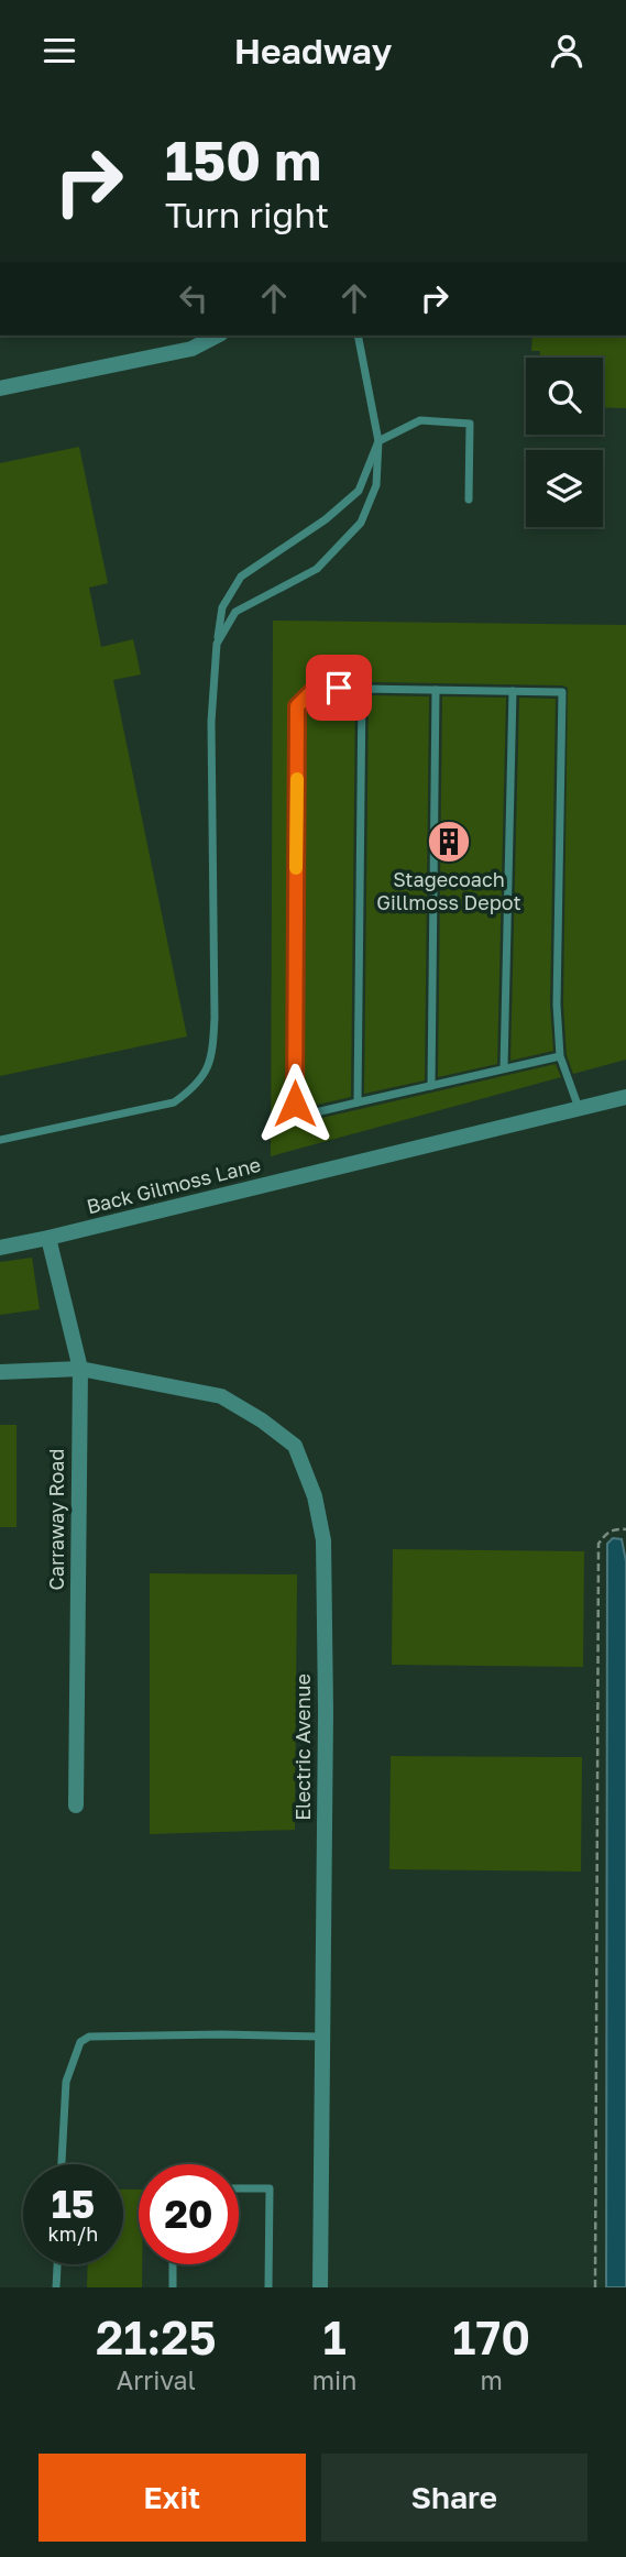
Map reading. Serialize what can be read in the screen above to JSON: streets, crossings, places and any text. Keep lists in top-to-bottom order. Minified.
{"streets":{"street":["Back Gilmoss Lane","Carraway Road","Electric Avenue"]},"crossings":[["Back Gilmoss Lane","Carraway Road"],["Carraway Road","Electric Avenue"]],"places":{"building":["Stagecoach Gillmoss Depot"]},"page":{"header":"Headway","turn":["150 m","Turn right"],"speed":"15 km/h","limit":"20","eta":["21:25","Arrival","1","min","170","m"],"buttons":["Exit","Share"]}}
